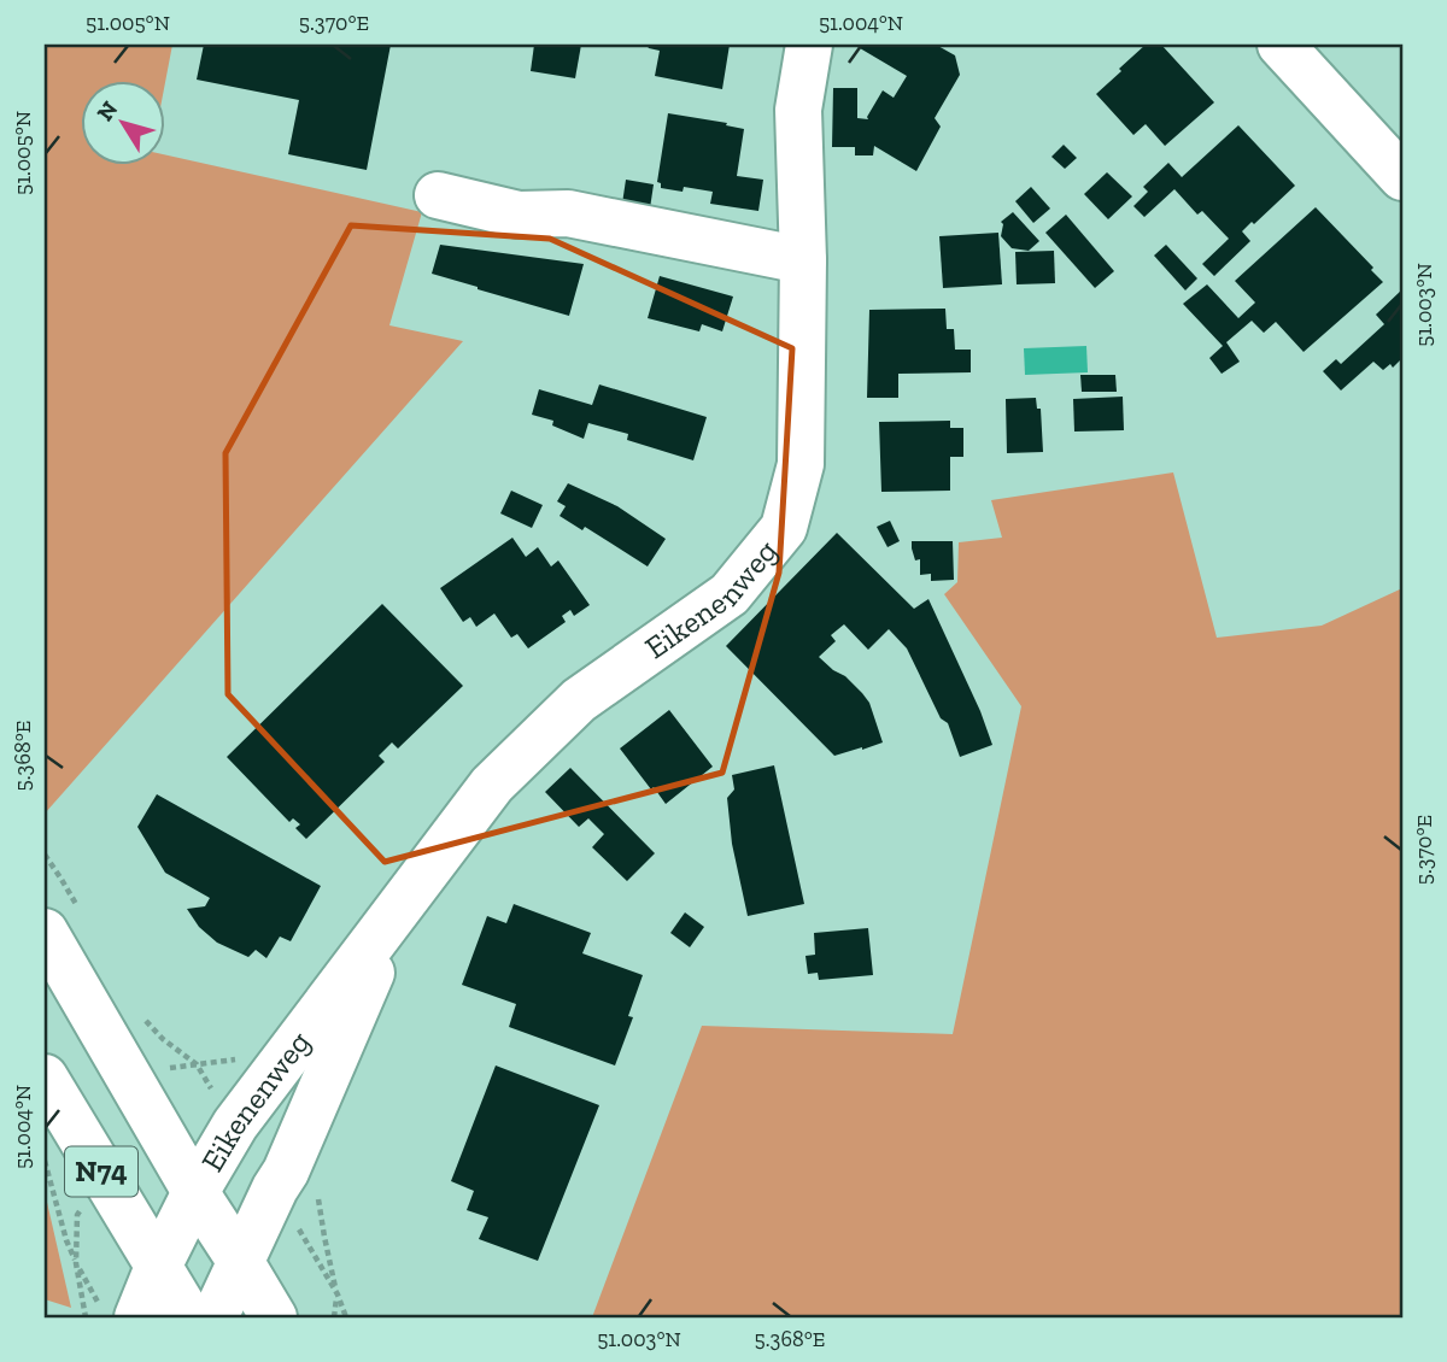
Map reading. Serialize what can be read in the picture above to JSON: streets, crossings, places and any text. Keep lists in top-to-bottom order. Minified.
{"streets":{"main road":["Eikenenweg","N74"]},"crossings":[["Eikenenweg","N74"]],"north":"top left","coordinates":["51.005°N","5.370°E","51.004°N","51.003°N","5.368°E"]}
